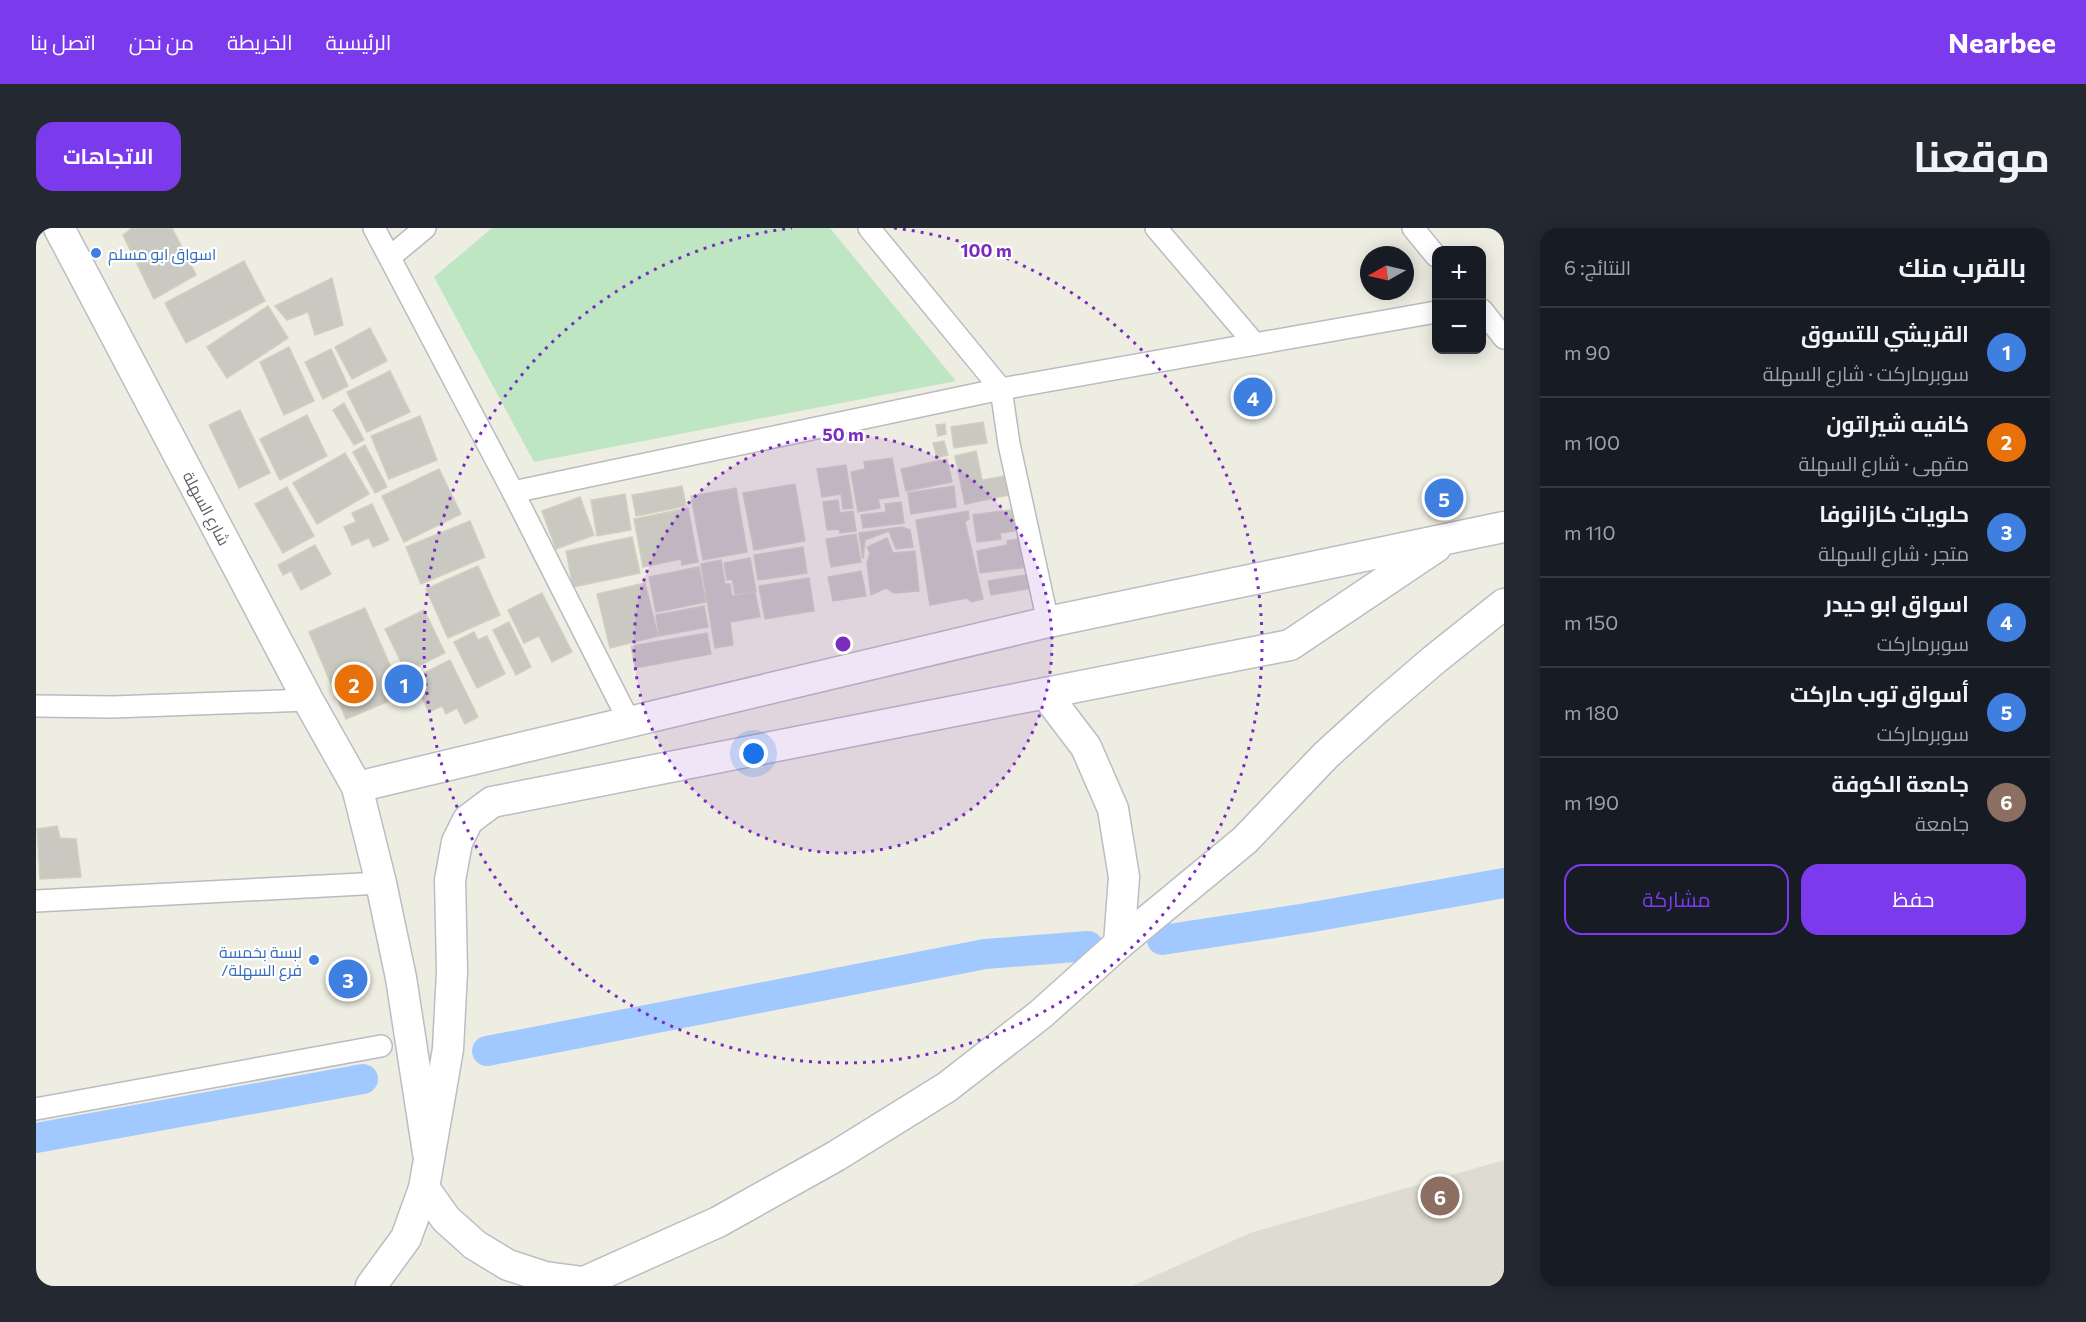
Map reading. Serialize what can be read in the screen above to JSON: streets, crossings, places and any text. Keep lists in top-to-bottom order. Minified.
{"streets":{"main road":["شارع السهلة"]},"places":["اسواق ابو مسلم","لبسة بخمسة /فرع السهلة"],"north":"left","page":{"header":"Nearbee","nav":["الرئيسية","الخريطة","من نحن","اتصل بنا"],"title":"موقعنا","buttons":["الاتجاهات",["حفظ","مشاركة"]],"heading":["بالقرب منك","النتائج: 6"],"map_buttons":["+","−"],"list":[{"mark":"1","name":"القريشي للتسوق","note":"سوبرماركت · شارع السهلة","value":"90 m"},{"mark":"2","name":"كافيه شيراتون","note":"مقهى · شارع السهلة","value":"100 m"},{"mark":"3","name":"حلويات كازانوفا","note":"متجر · شارع السهلة","value":"110 m"},{"mark":"4","name":"اسواق ابو حيدر","note":"سوبرماركت","value":"150 m"},{"mark":"5","name":"أسواق توب ماركت","note":"سوبرماركت","value":"180 m"},{"mark":"6","name":"جامعة الكوفة","note":"جامعة","value":"190 m"}],"pins":["4","5","1","2","3","6"]},"rings":["100 m","50 m"]}
